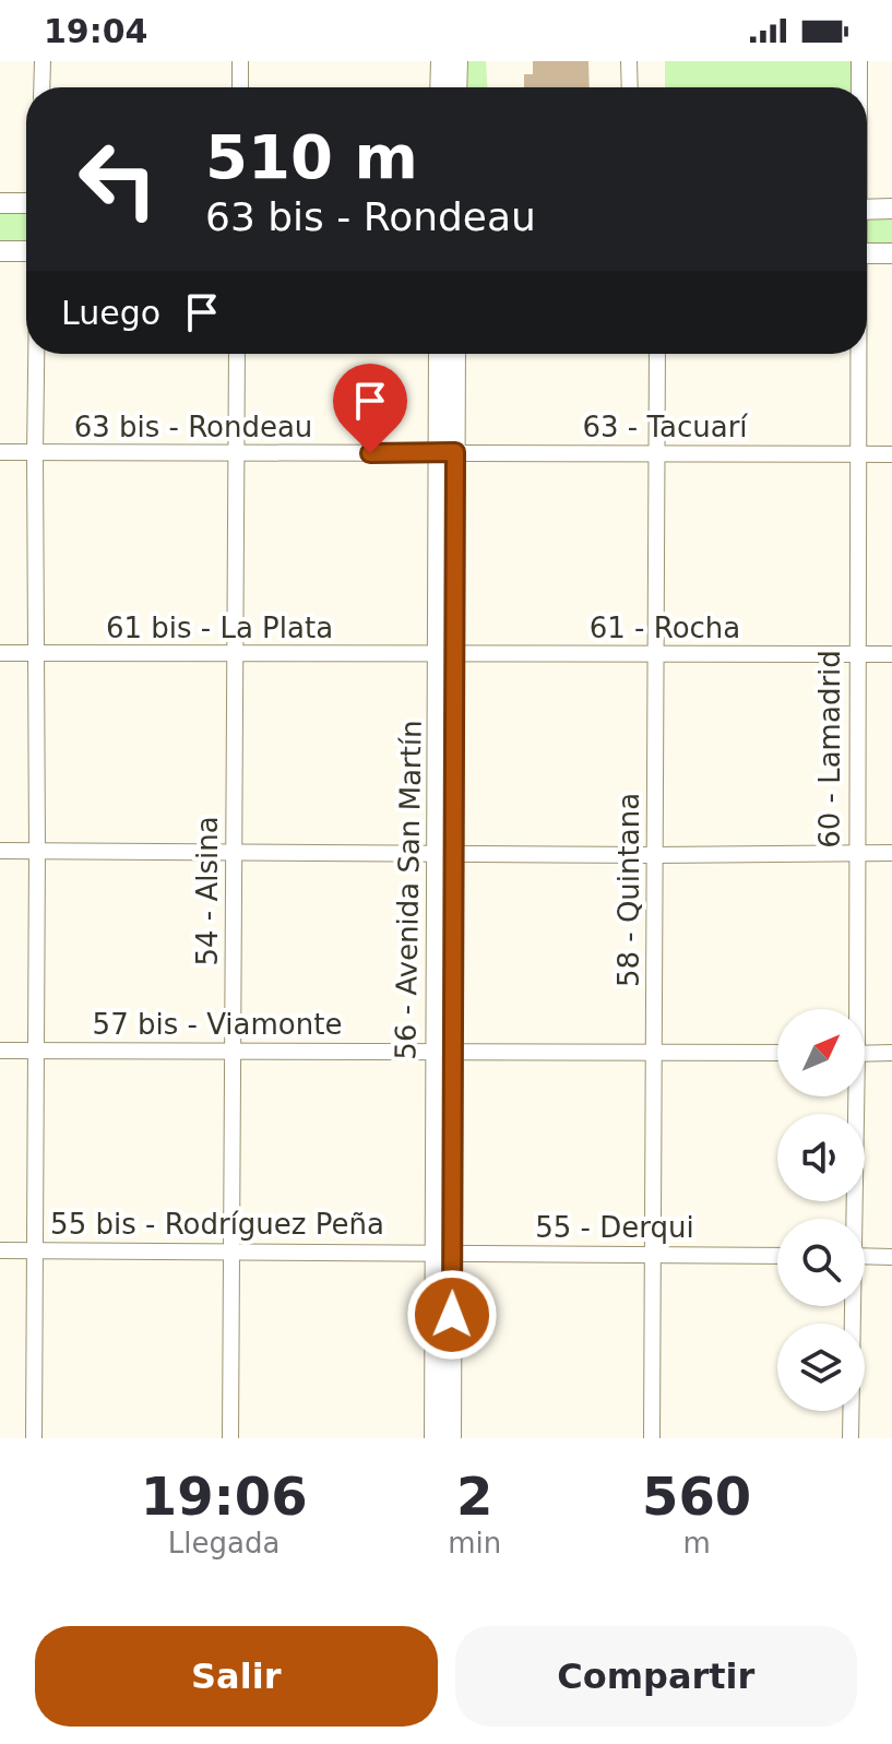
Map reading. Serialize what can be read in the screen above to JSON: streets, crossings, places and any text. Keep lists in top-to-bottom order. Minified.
{"streets":{"main road":["56 - Avenida San Martín"],"street":["63 bis - Rondeau","63 - Tacuarí","61 bis - La Plata","61 - Rocha","60 - Lamadrid","58 - Quintana","54 - Alsina","57 bis - Viamonte","55 bis - Rodríguez Peña","55 - Derqui"]},"crossings":[["63 bis - Rondeau","63 - Tacuarí"],["63 bis - Rondeau","56 - Avenida San Martín"],["63 bis - Rondeau","54 - Alsina"],["63 - Tacuarí","60 - Lamadrid"],["63 - Tacuarí","56 - Avenida San Martín"],["63 - Tacuarí","58 - Quintana"],["61 bis - La Plata","61 - Rocha"],["61 bis - La Plata","56 - Avenida San Martín"],["61 bis - La Plata","54 - Alsina"],["61 - Rocha","60 - Lamadrid"],["61 - Rocha","56 - Avenida San Martín"],["61 - Rocha","58 - Quintana"],["56 - Avenida San Martín","57 bis - Viamonte"],["56 - Avenida San Martín","55 bis - Rodríguez Peña"],["56 - Avenida San Martín","55 - Derqui"],["58 - Quintana","57 bis - Viamonte"],["58 - Quintana","55 - Derqui"],["54 - Alsina","57 bis - Viamonte"],["54 - Alsina","55 bis - Rodríguez Peña"],["55 bis - Rodríguez Peña","55 - Derqui"]],"north":"top right","page":{"status":"19:04","turn":["510 m","63 bis - Rondeau"],"then":"Luego","eta":["19:06","Llegada","2","min","560","m"],"buttons":["Salir","Compartir"]}}
